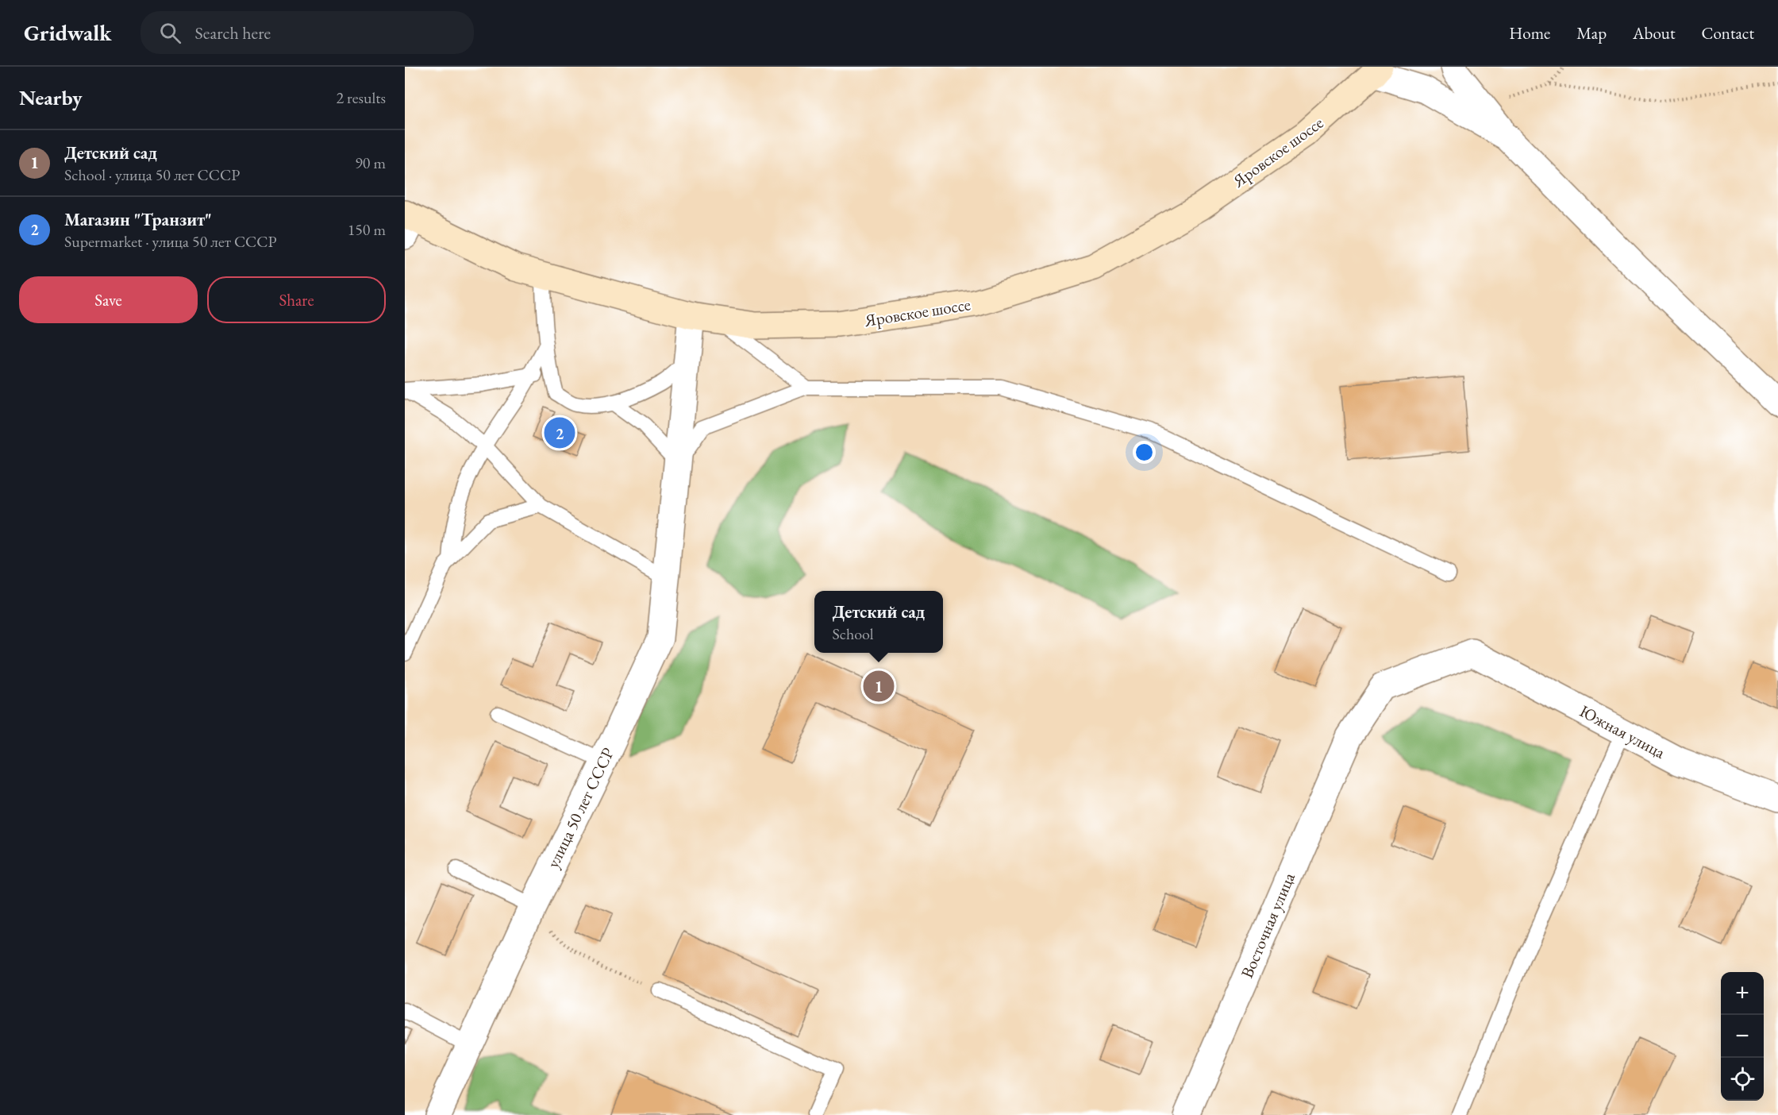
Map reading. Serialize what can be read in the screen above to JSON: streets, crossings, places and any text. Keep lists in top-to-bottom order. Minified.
{"streets":{"main road":["Яровское шоссе"],"street":["Южная улица","улица 50 лет СССР","Восточная улица"]},"crossings":[["Яровское шоссе","улица 50 лет СССР"],["Южная улица","Восточная улица"]],"page":{"header":"Gridwalk","search":"Search here","nav":["Home","Map","About","Contact"],"heading":["Nearby","2 results"],"list":[{"mark":"1","name":"Детский сад","note":"School · улица 50 лет СССР","value":"90 m"},{"mark":"2","name":"Магазин \"Транзит\"","note":"Supermarket · улица 50 лет СССР","value":"150 m"}],"buttons":["Save","Share"],"pins":["2","1"],"popup":["Детский сад","School"],"map_buttons":["+","−"]}}
